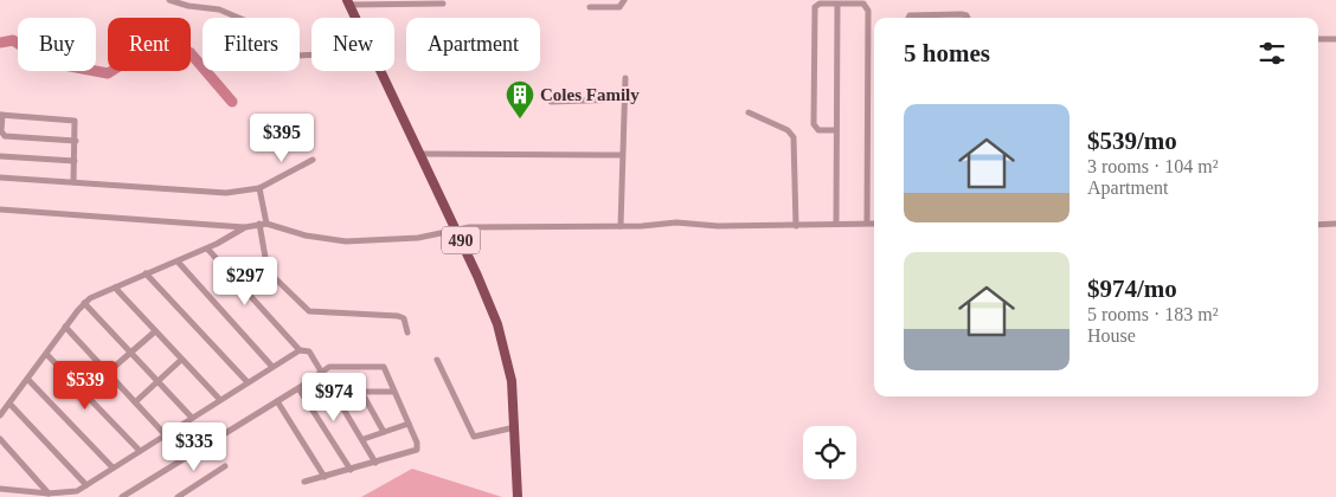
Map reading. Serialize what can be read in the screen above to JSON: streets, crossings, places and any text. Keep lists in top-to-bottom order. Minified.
{"streets":{"main road":["490"]},"places":{"building":["Coles Family"]},"page":{"chip":["Buy","Rent","Filters","New","Apartment"],"heading":"5 homes","list":[{"name":"$539/mo","note":"3 rooms · 104 m² · Apartment"},{"name":"$974/mo","note":"5 rooms · 183 m² · House"}],"price":["$395","$297","$539","$974","$335"]}}
